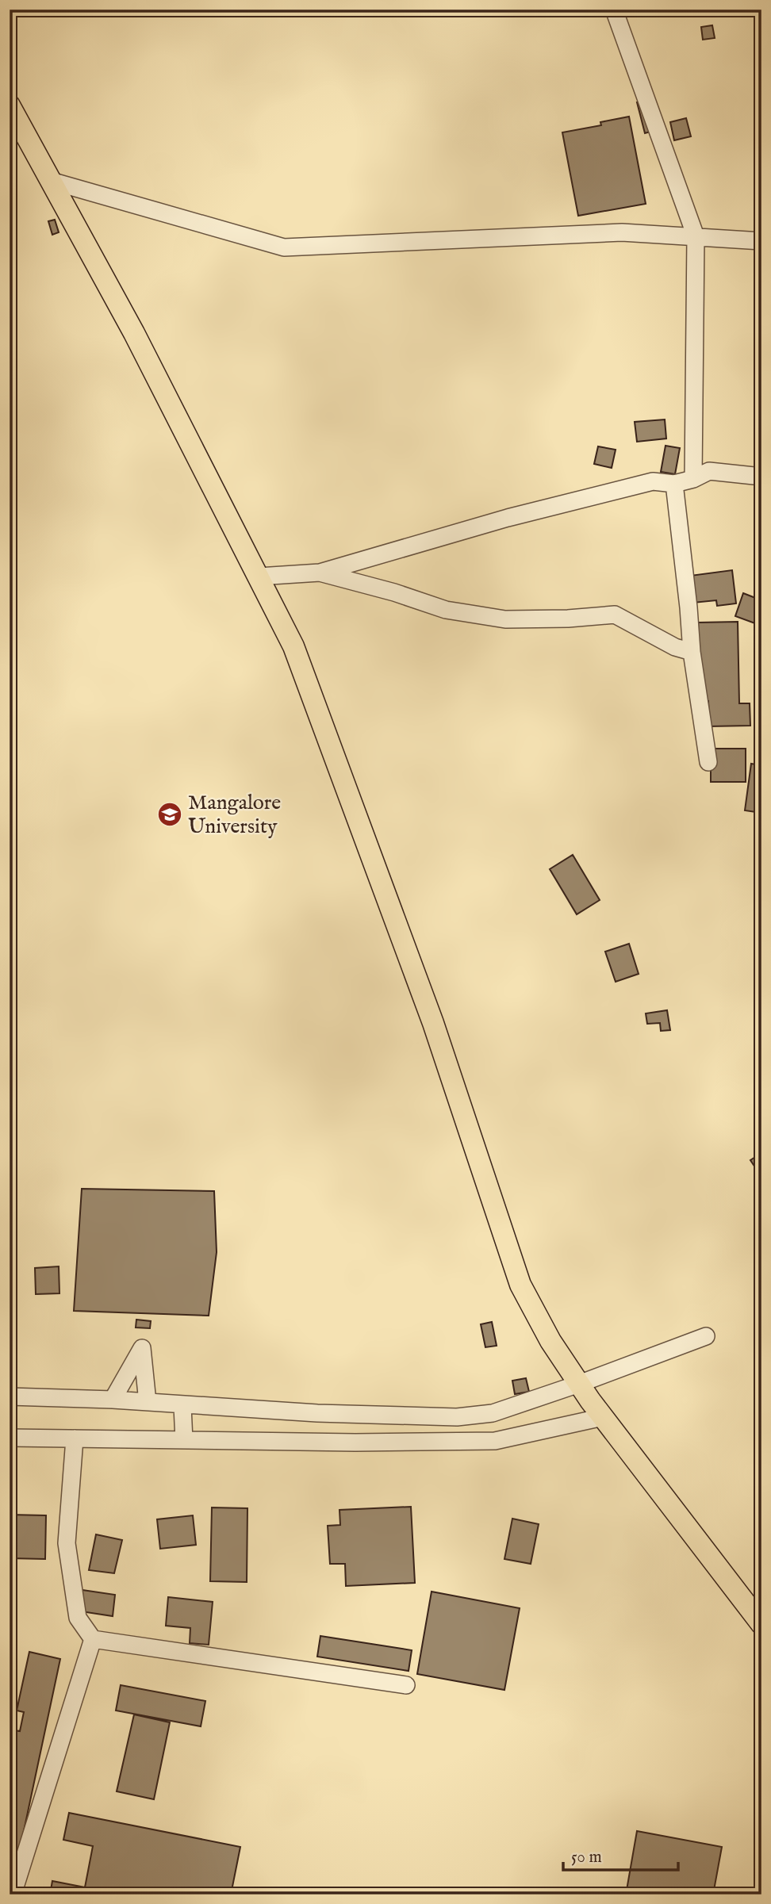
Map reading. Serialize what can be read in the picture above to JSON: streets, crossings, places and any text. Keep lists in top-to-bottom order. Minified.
{"places":{"school or university":["Mangalore University"]},"scale_bar":"50 m"}
